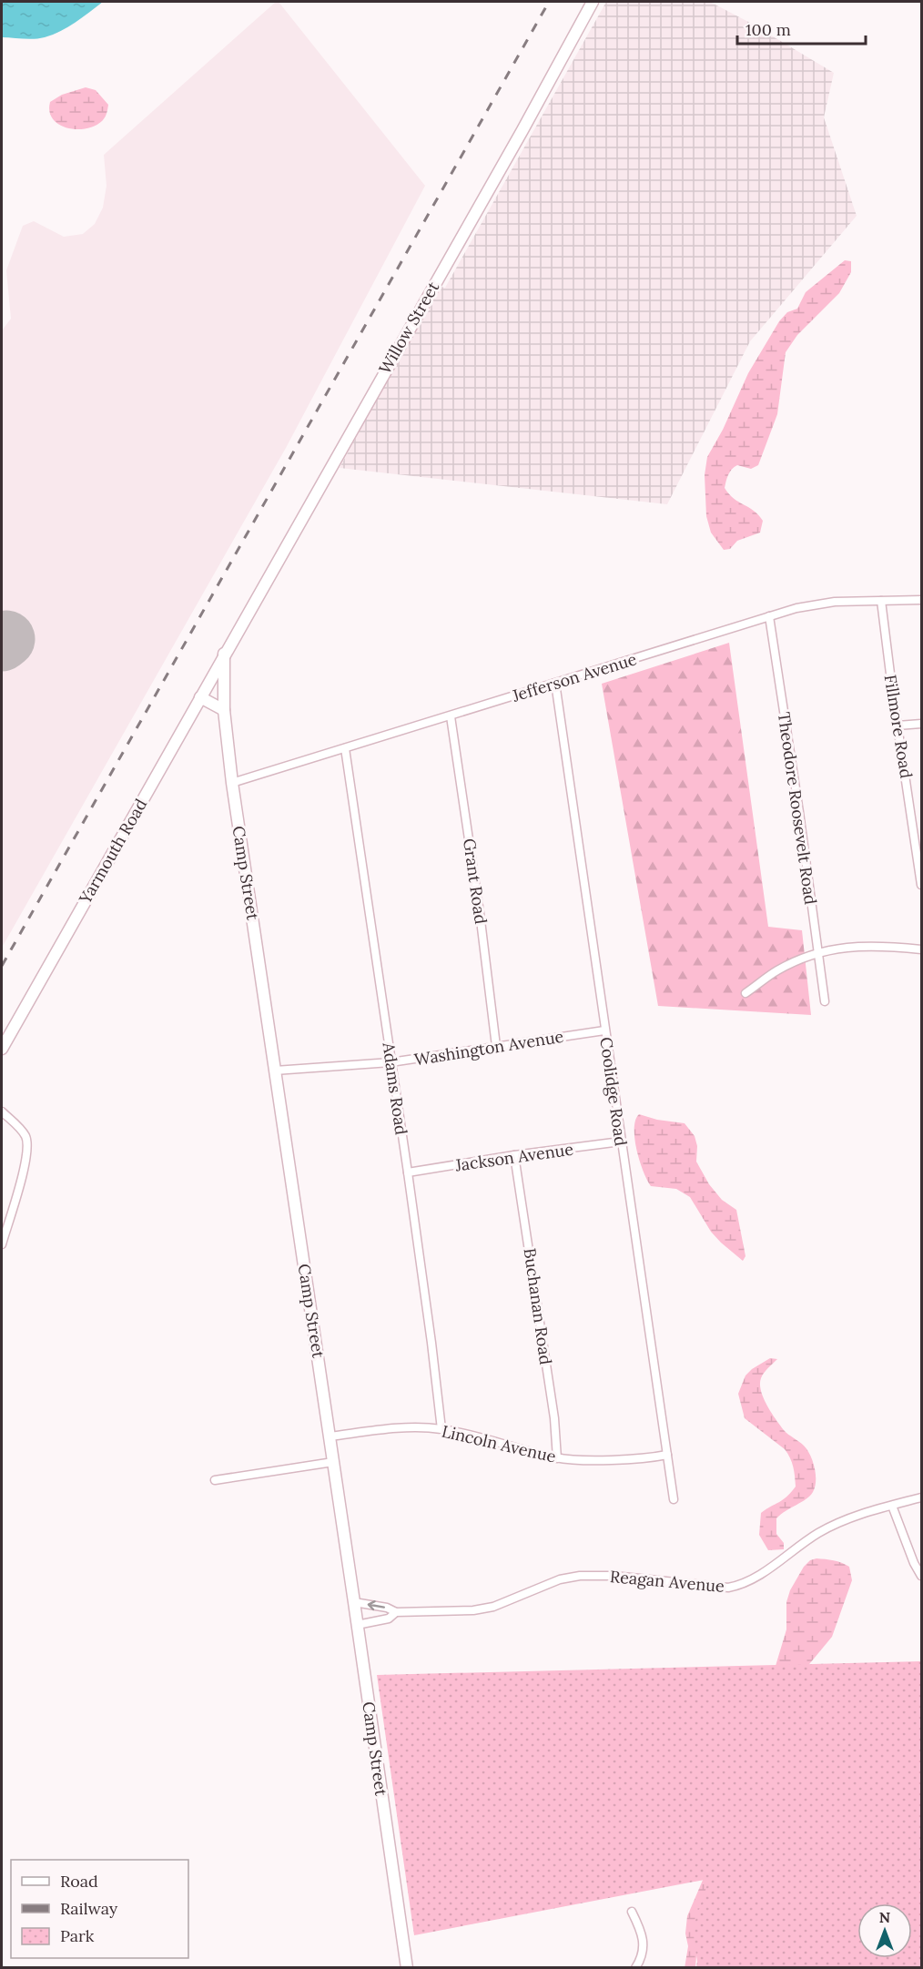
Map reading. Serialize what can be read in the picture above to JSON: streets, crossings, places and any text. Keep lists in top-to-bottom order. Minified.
{"streets":{"main road":["Willow Street","Yarmouth Road","Camp Street"],"street":["Jefferson Avenue","Fillmore Road","Theodore Roosevelt Road","Grant Road","Washington Avenue","Adams Road","Coolidge Road","Jackson Avenue","Buchanan Road","Lincoln Avenue","Reagan Avenue"]},"crossings":[["Willow Street","Yarmouth Road"],["Willow Street","Camp Street"],["Jefferson Avenue","Fillmore Road"],["Jefferson Avenue","Theodore Roosevelt Road"],["Jefferson Avenue","Camp Street"],["Jefferson Avenue","Grant Road"],["Jefferson Avenue","Adams Road"],["Jefferson Avenue","Coolidge Road"],["Yarmouth Road","Camp Street"],["Camp Street","Washington Avenue"],["Camp Street","Lincoln Avenue"],["Camp Street","Reagan Avenue"],["Grant Road","Washington Avenue"],["Washington Avenue","Adams Road"],["Washington Avenue","Coolidge Road"],["Adams Road","Jackson Avenue"],["Adams Road","Lincoln Avenue"],["Coolidge Road","Jackson Avenue"],["Coolidge Road","Lincoln Avenue"],["Jackson Avenue","Buchanan Road"],["Buchanan Road","Lincoln Avenue"]],"legend":["Road","Railway","Park"],"scale_bar":"100 m","north":"top"}
